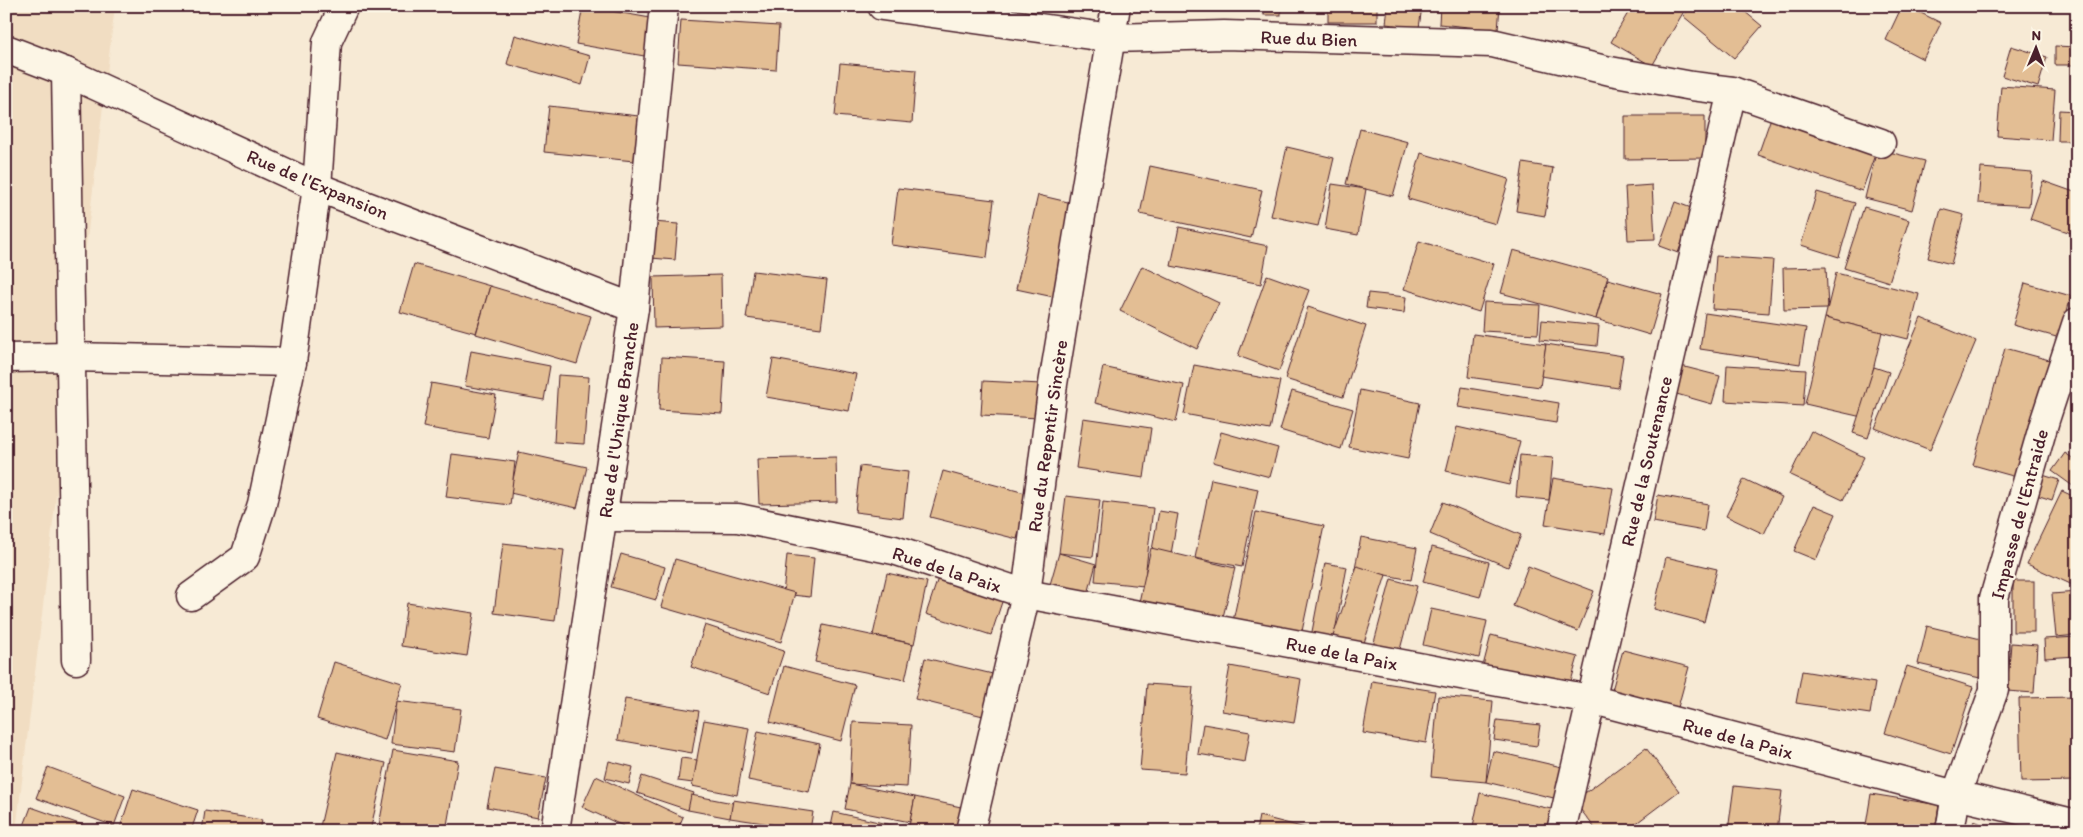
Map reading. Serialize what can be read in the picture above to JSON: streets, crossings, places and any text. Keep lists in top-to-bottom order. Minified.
{"streets":{"street":["Rue du Bien","Rue de l'Expansion","Rue de l'Unique Branche","Rue du Repentir Sincère","Rue de la Soutenance","Impasse de l'Entraide","Rue de la Paix"]},"crossings":[["Rue du Bien","Rue du Repentir Sincère"],["Rue du Bien","Rue de la Soutenance"],["Rue de l'Expansion","Rue de l'Unique Branche"],["Rue de l'Unique Branche","Rue de la Paix"],["Rue du Repentir Sincère","Rue de la Paix"],["Rue de la Soutenance","Rue de la Paix"],["Impasse de l'Entraide","Rue de la Paix"]],"north":"top"}
